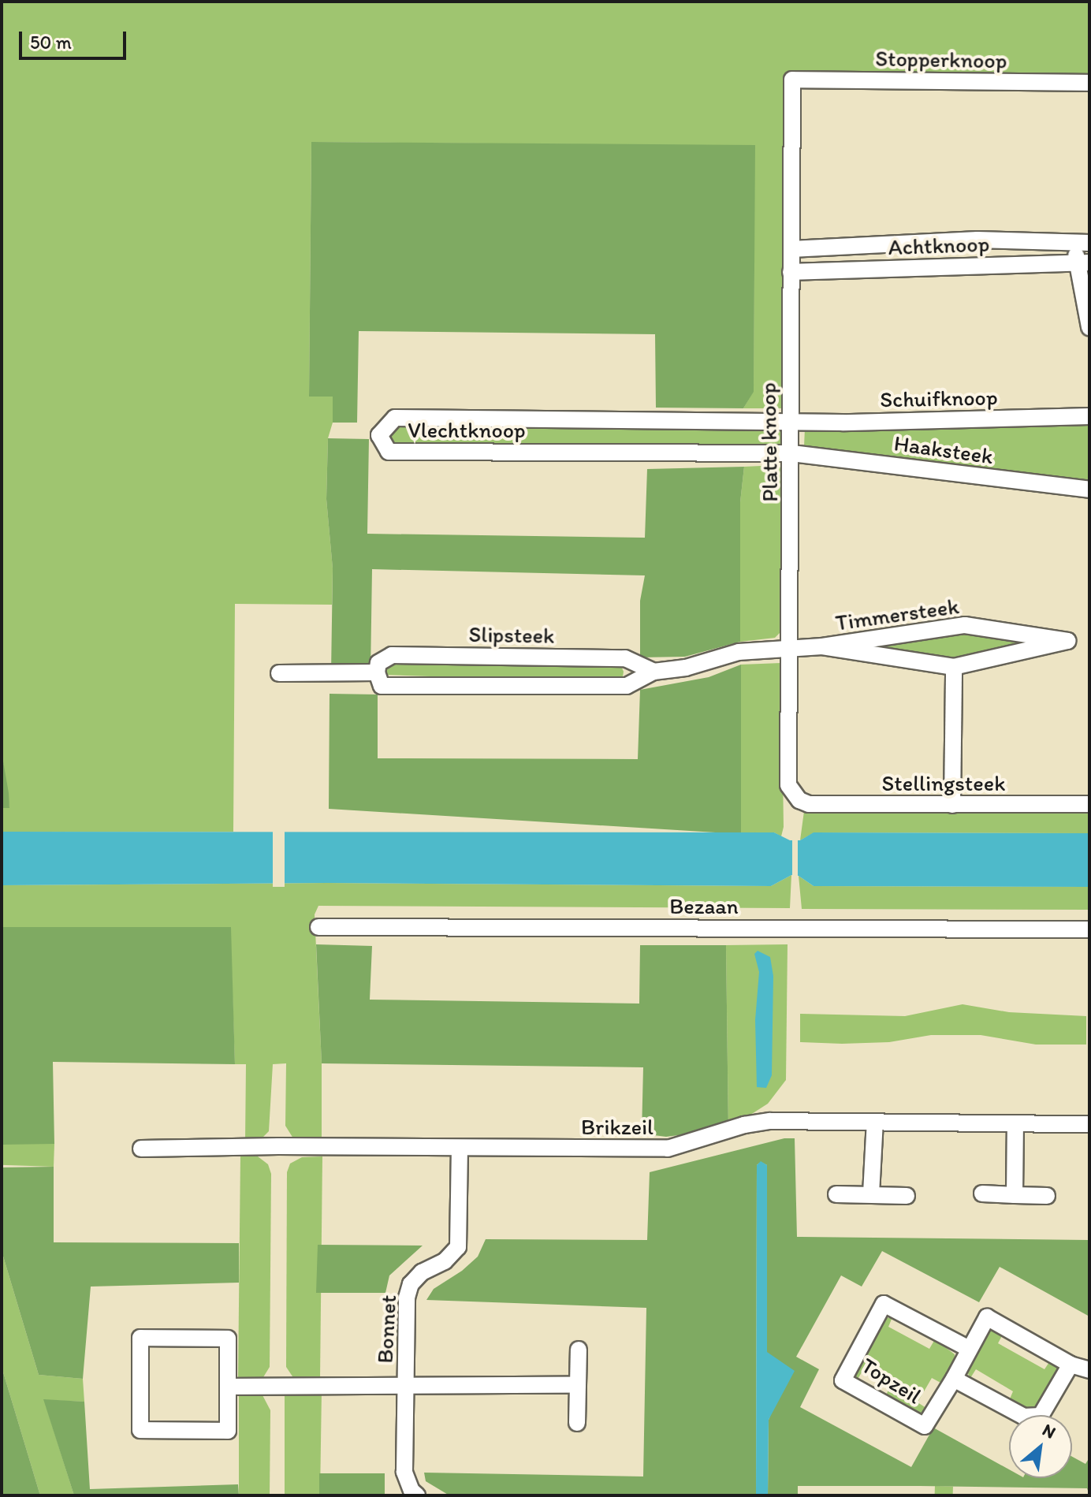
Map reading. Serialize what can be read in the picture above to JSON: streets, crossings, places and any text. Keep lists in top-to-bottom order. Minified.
{"streets":{"street":["Stopperknoop","Achtknoop","Schuifknoop","Vlechtknoop","Platte knoop","Haaksteek","Timmersteek","Slipsteek","Stellingsteek","Bezaan","Brikzeil","Bonnet","Topzeil"]},"crossings":[["Stopperknoop","Platte knoop"],["Achtknoop","Platte knoop"],["Schuifknoop","Vlechtknoop"],["Schuifknoop","Platte knoop"],["Vlechtknoop","Platte knoop"],["Vlechtknoop","Haaksteek"],["Platte knoop","Haaksteek"],["Platte knoop","Timmersteek"],["Platte knoop","Stellingsteek"],["Brikzeil","Bonnet"]],"scale_bar":"50 m","north":"top right"}
